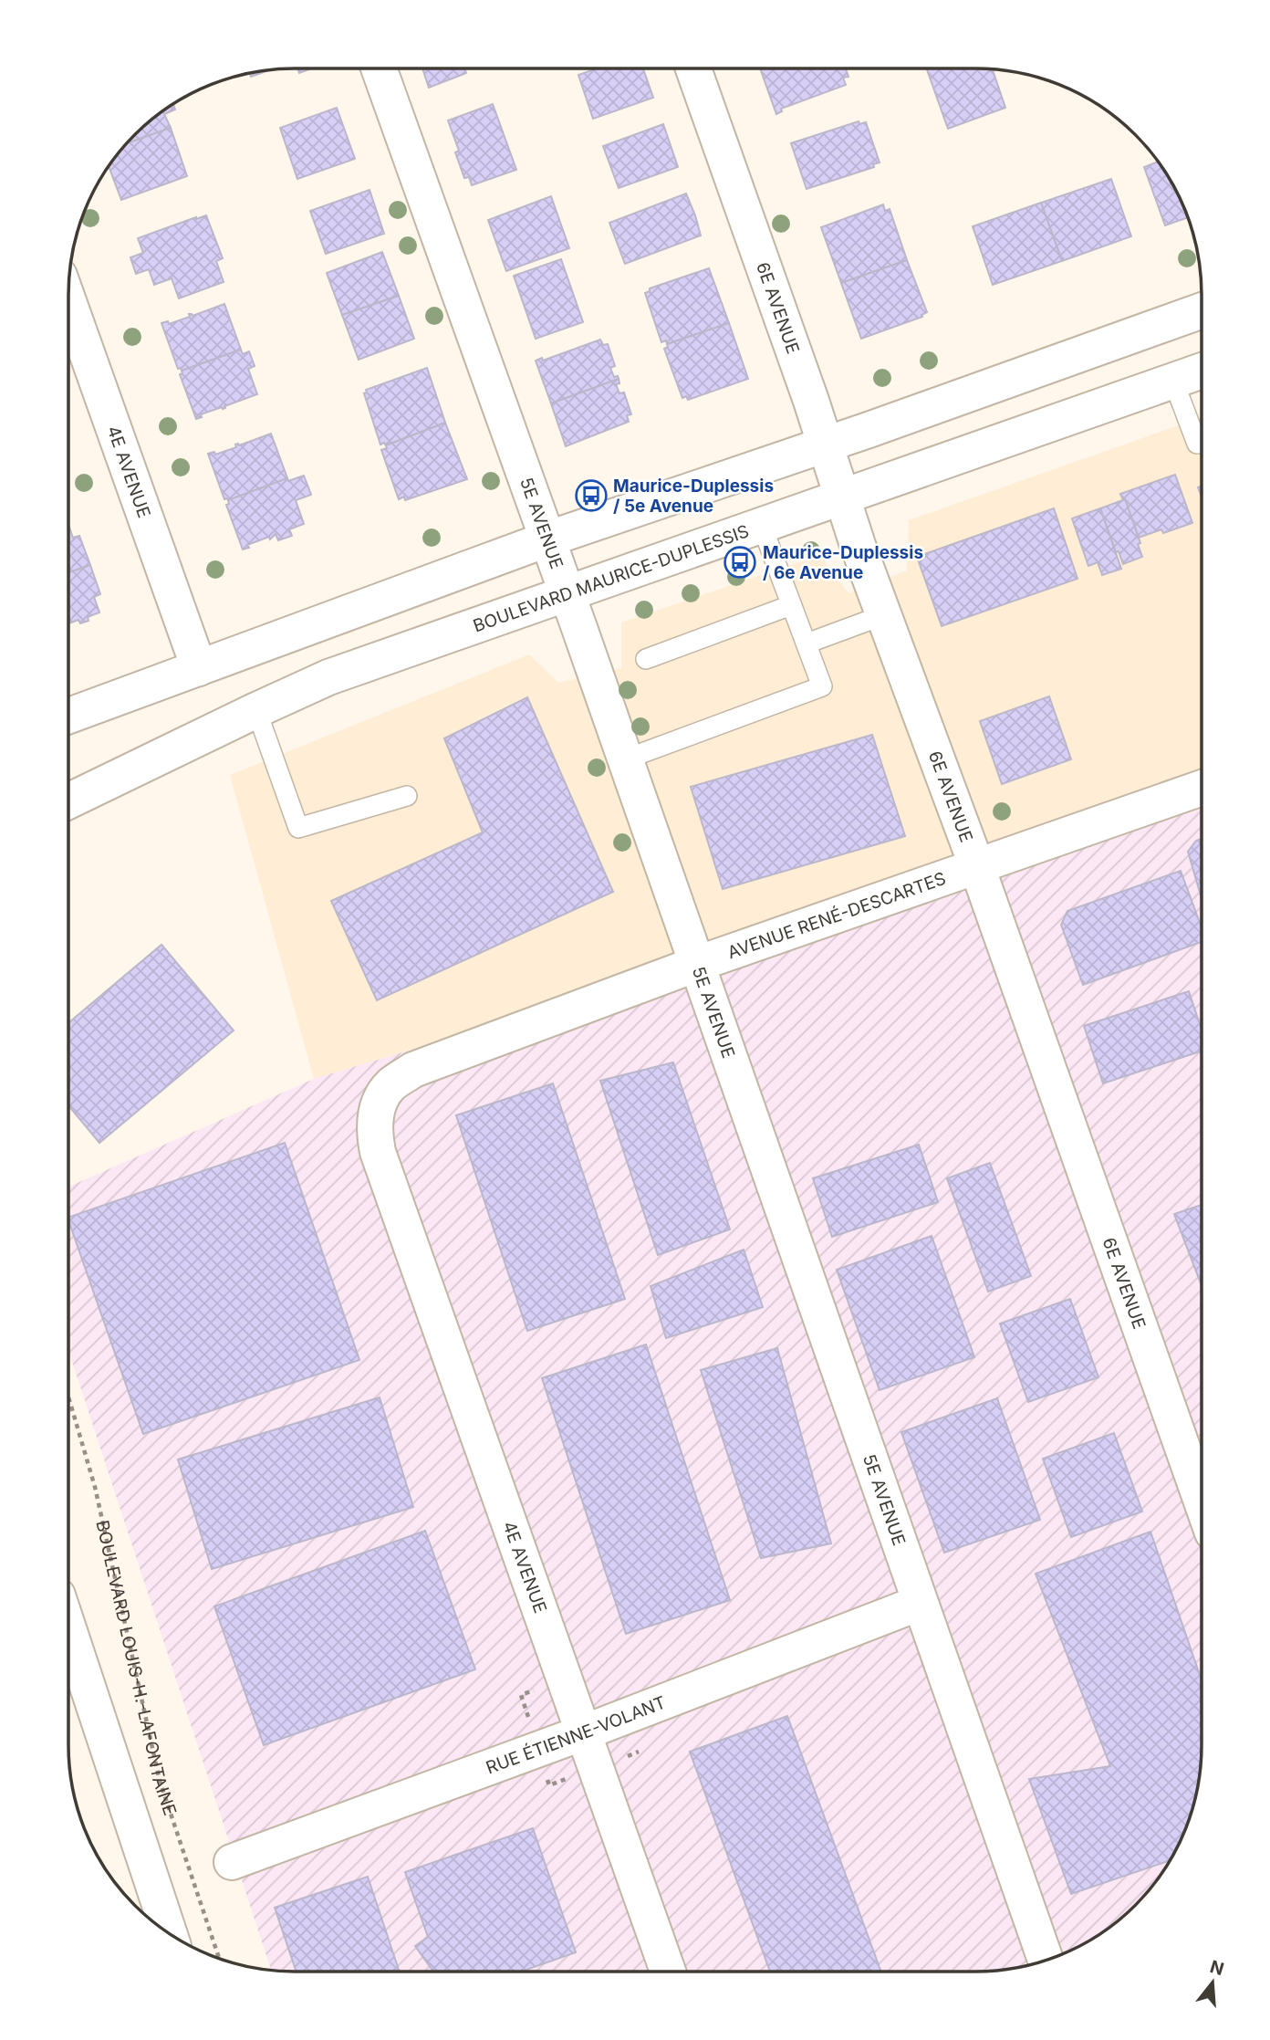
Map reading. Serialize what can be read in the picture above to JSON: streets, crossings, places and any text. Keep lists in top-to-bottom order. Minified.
{"streets":{"street":["6E AVENUE","4E AVENUE","5E AVENUE","BOULEVARD MAURICE-DUPLESSIS","AVENUE RENÉ-DESCARTES","RUE ÉTIENNE-VOLANT"],"path":["BOULEVARD LOUIS-H.-LAFONTAINE"]},"crossings":[["6E AVENUE","BOULEVARD MAURICE-DUPLESSIS"],["6E AVENUE","AVENUE RENÉ-DESCARTES"],["4E AVENUE","AVENUE RENÉ-DESCARTES"],["4E AVENUE","RUE ÉTIENNE-VOLANT"],["5E AVENUE","BOULEVARD MAURICE-DUPLESSIS"],["5E AVENUE","AVENUE RENÉ-DESCARTES"],["5E AVENUE","RUE ÉTIENNE-VOLANT"]],"places":{"bus stop":["Maurice-Duplessis / 5e Avenue","Maurice-Duplessis / 6e Avenue"]},"north":"top"}
